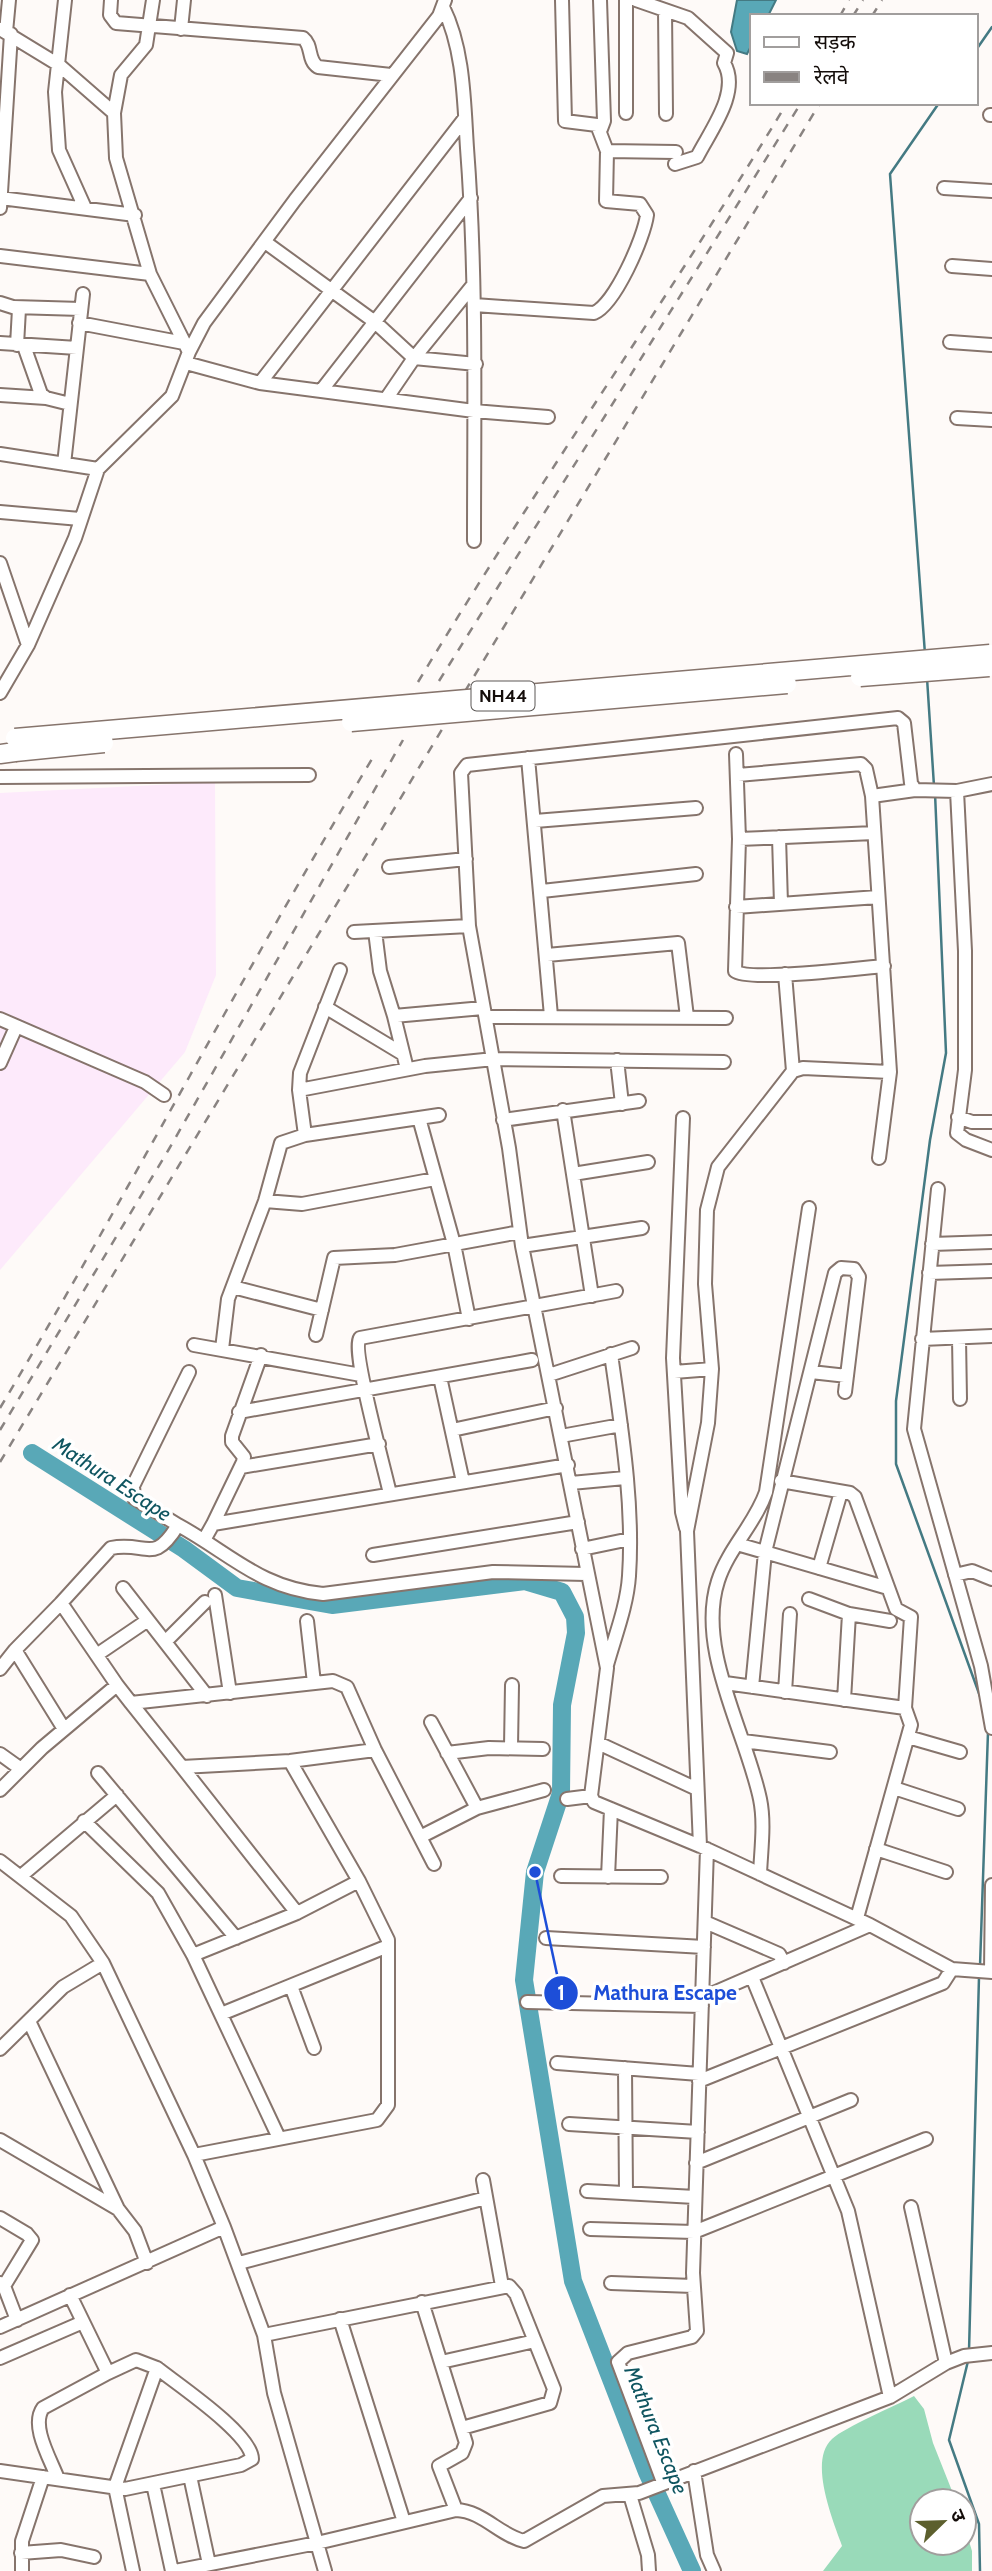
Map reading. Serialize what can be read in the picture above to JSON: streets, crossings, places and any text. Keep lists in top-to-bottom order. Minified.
{"streets":{"highway":["NH44"]},"water":["Mathura Escape"],"places":["Mathura Escape"],"legend":["सड़क","रेलवे"],"north":"top right"}
